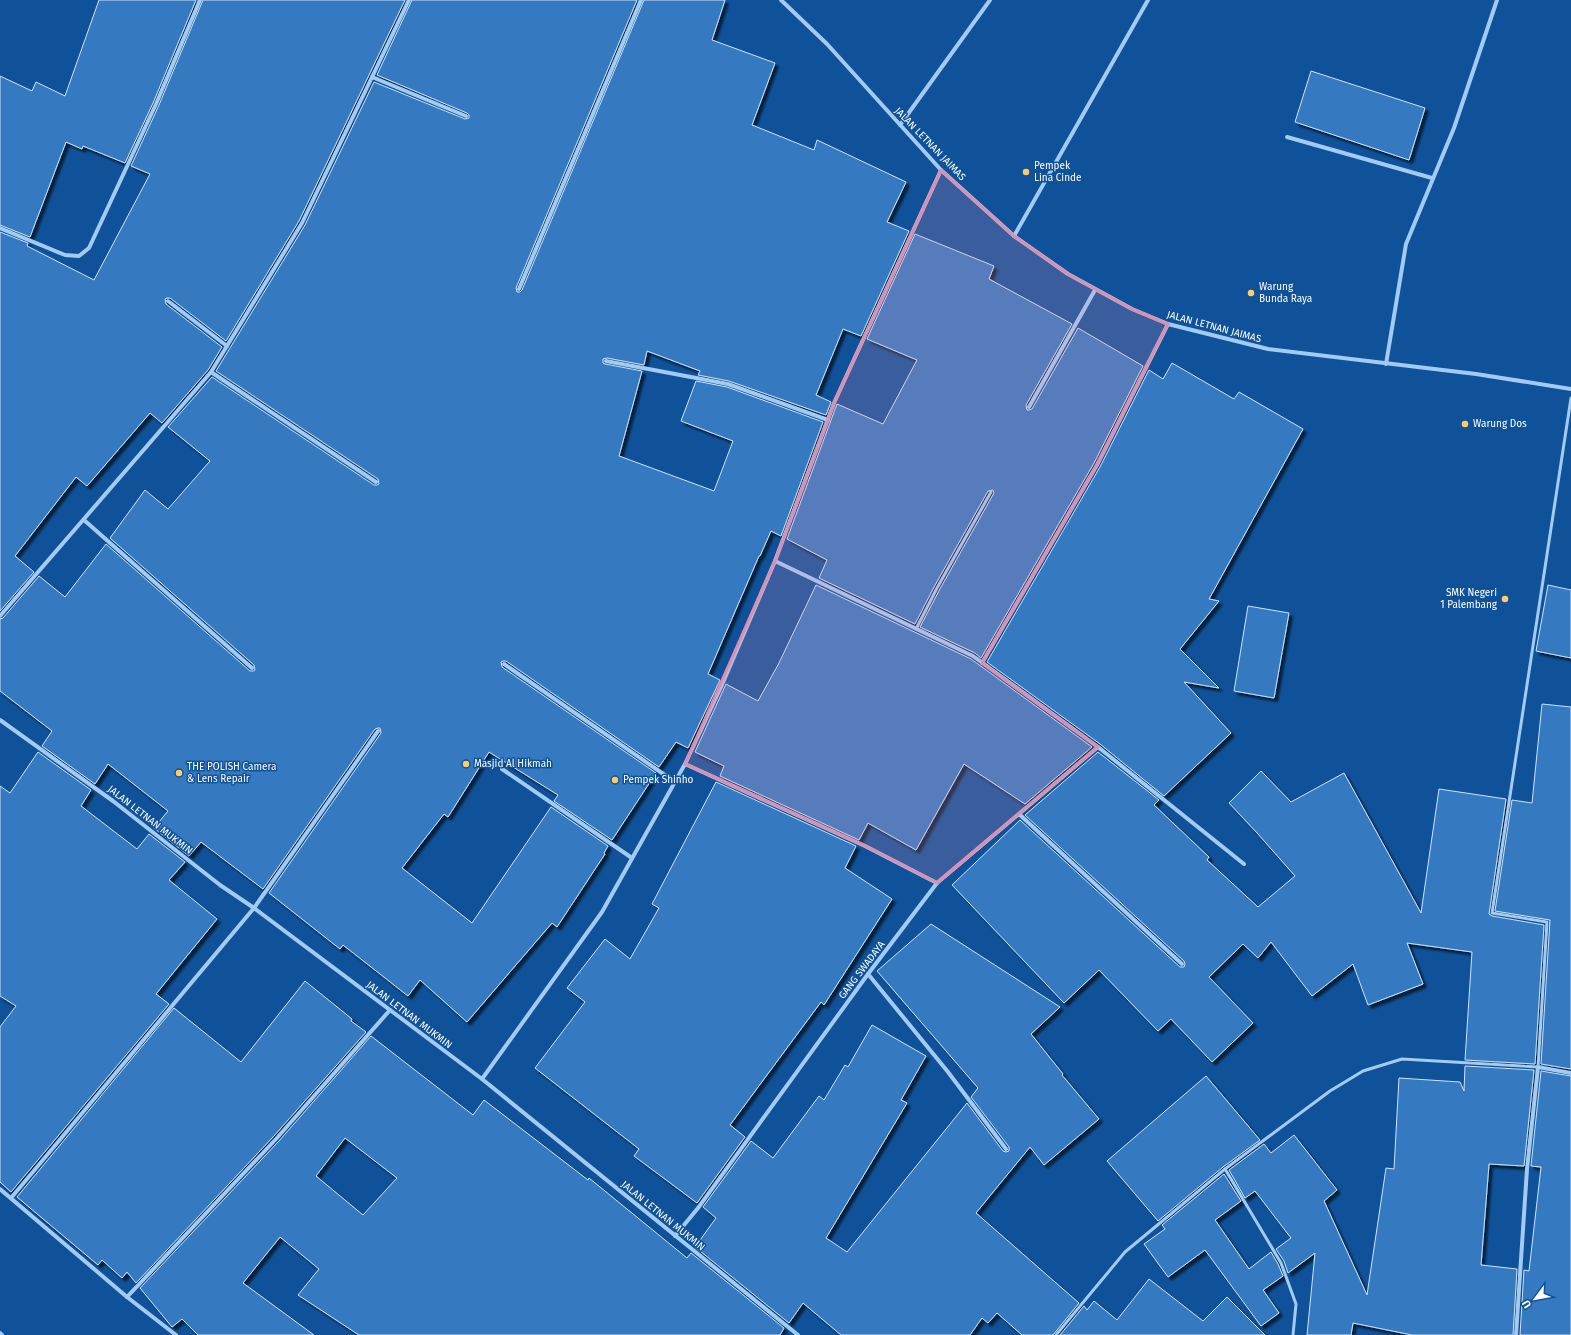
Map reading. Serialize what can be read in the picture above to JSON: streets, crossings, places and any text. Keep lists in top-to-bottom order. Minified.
{"streets":{"street":["JALAN LETNAN JAIMAS","JALAN LETNAN MUKMIN","GANG SWADAYA"]},"crossings":[["JALAN LETNAN MUKMIN","GANG SWADAYA"]],"places":["Pempek Lina Cinde","Warung Bunda Raya","Warung Dos","SMK Negeri 1 Palembang","Masjid Al Hikmah","THE POLISH Camera & Lens Repair","Pempek Shinho"],"north":"bottom left"}
